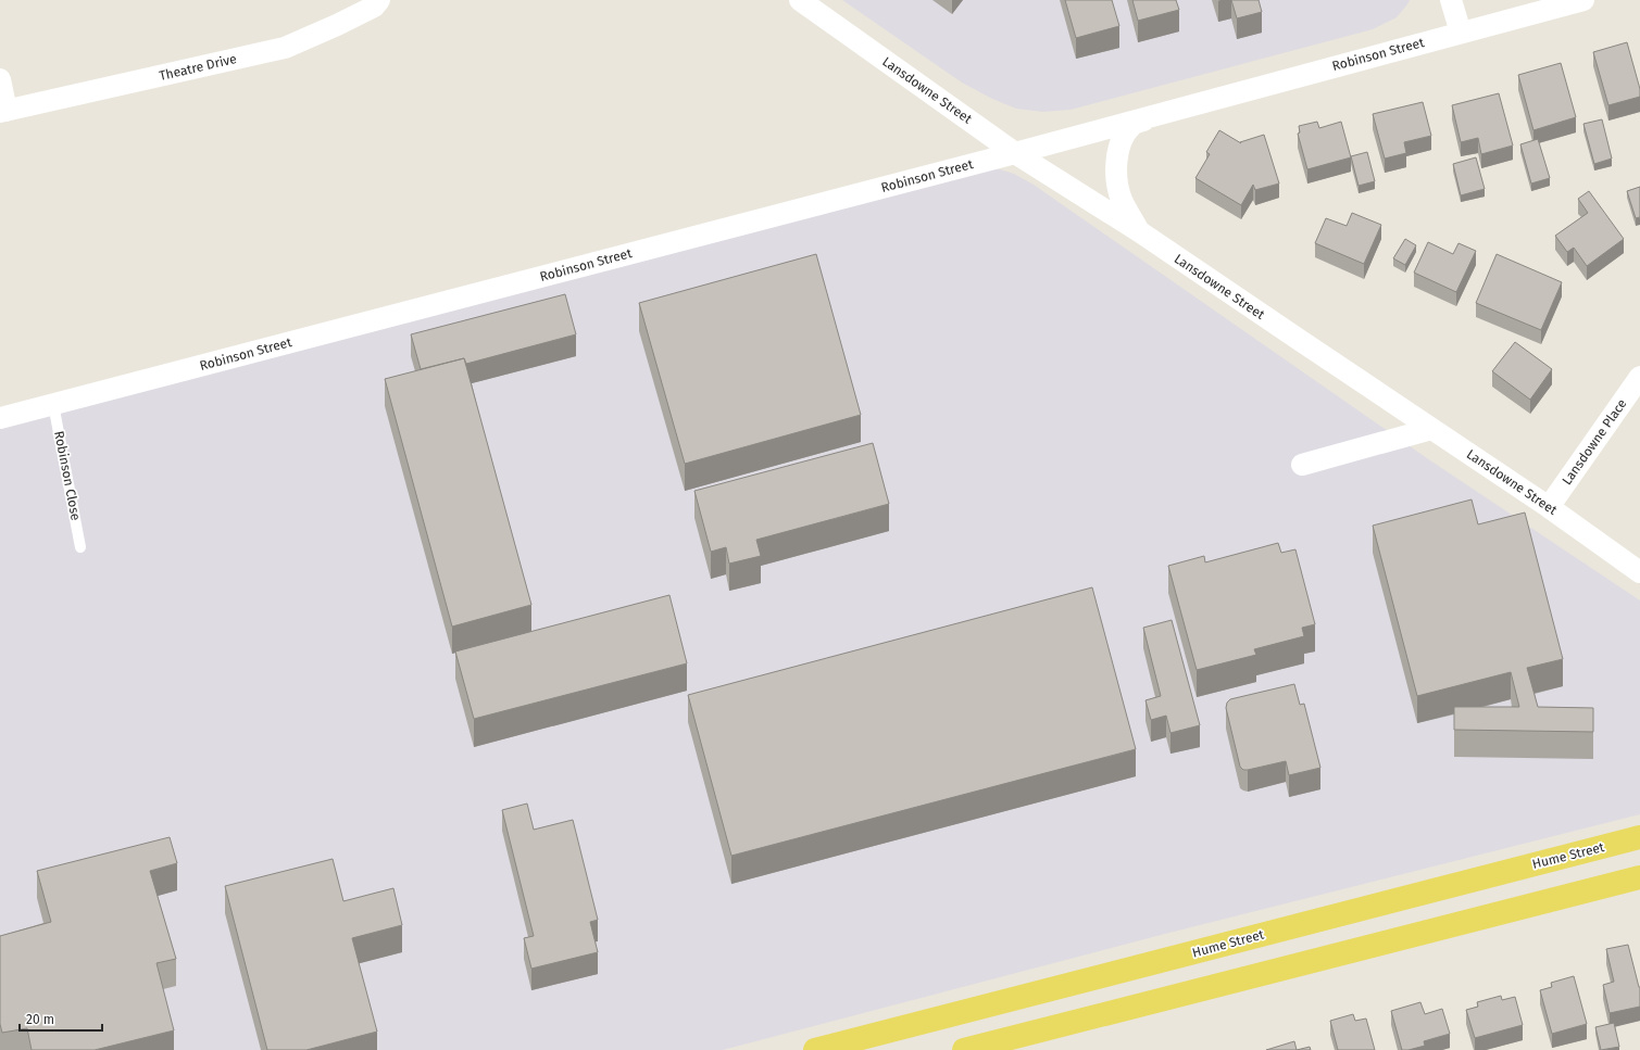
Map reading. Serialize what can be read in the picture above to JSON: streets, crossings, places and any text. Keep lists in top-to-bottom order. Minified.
{"streets":{"main road":["Hume Street"],"street":["Robinson Street","Theatre Drive","Lansdowne Street","Lansdowne Place"],"lane":["Robinson Close"]},"crossings":[["Robinson Street","Lansdowne Street"],["Robinson Street","Robinson Close"],["Lansdowne Street","Lansdowne Place"]],"scale_bar":"20 m"}
